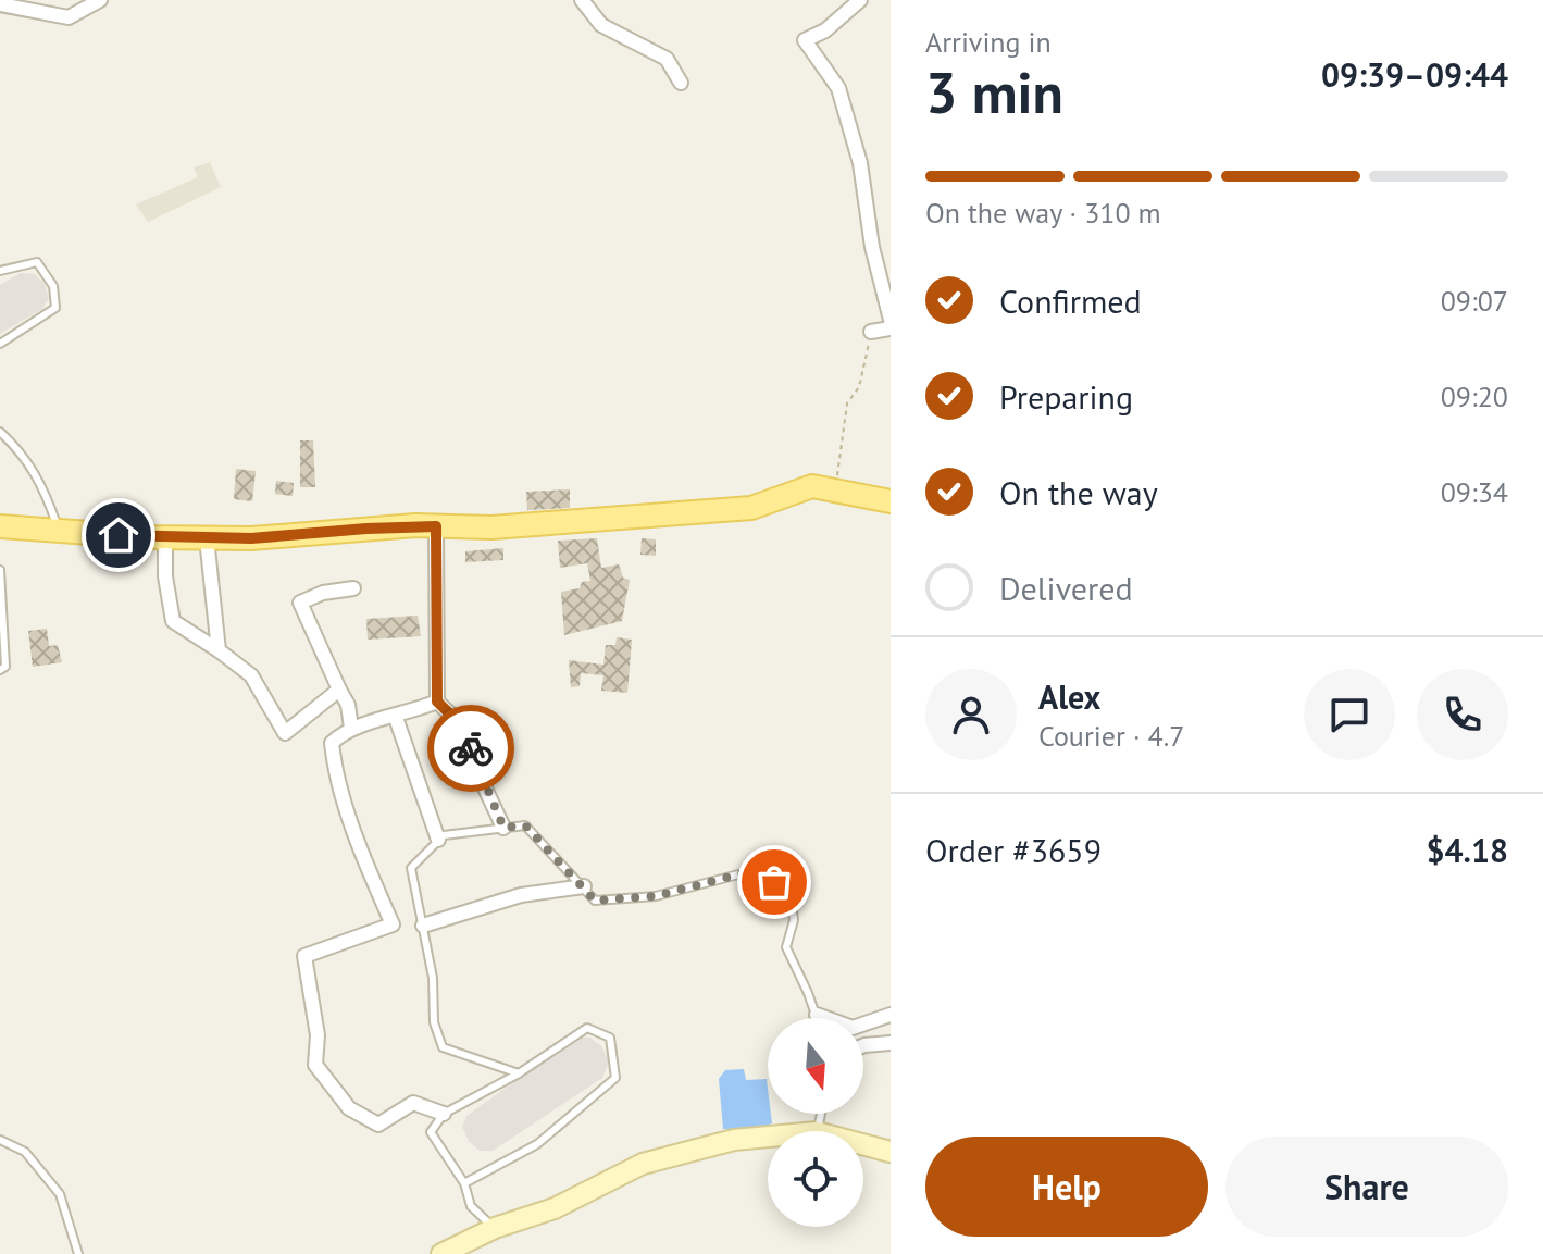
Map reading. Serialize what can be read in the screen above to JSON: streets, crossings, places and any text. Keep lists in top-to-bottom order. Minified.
{"north":"bottom","page":{"heading":["3 min","Arriving in","09:39–09:44"],"panel":["Alex","Courier · 4.7","Order #3659","$4.18"],"bar":"On the way · 310 m","list":[["Confirmed","09:07"],["Preparing","09:20"],["On the way","09:34"],"Delivered"],"buttons":["Help","Share"]}}
